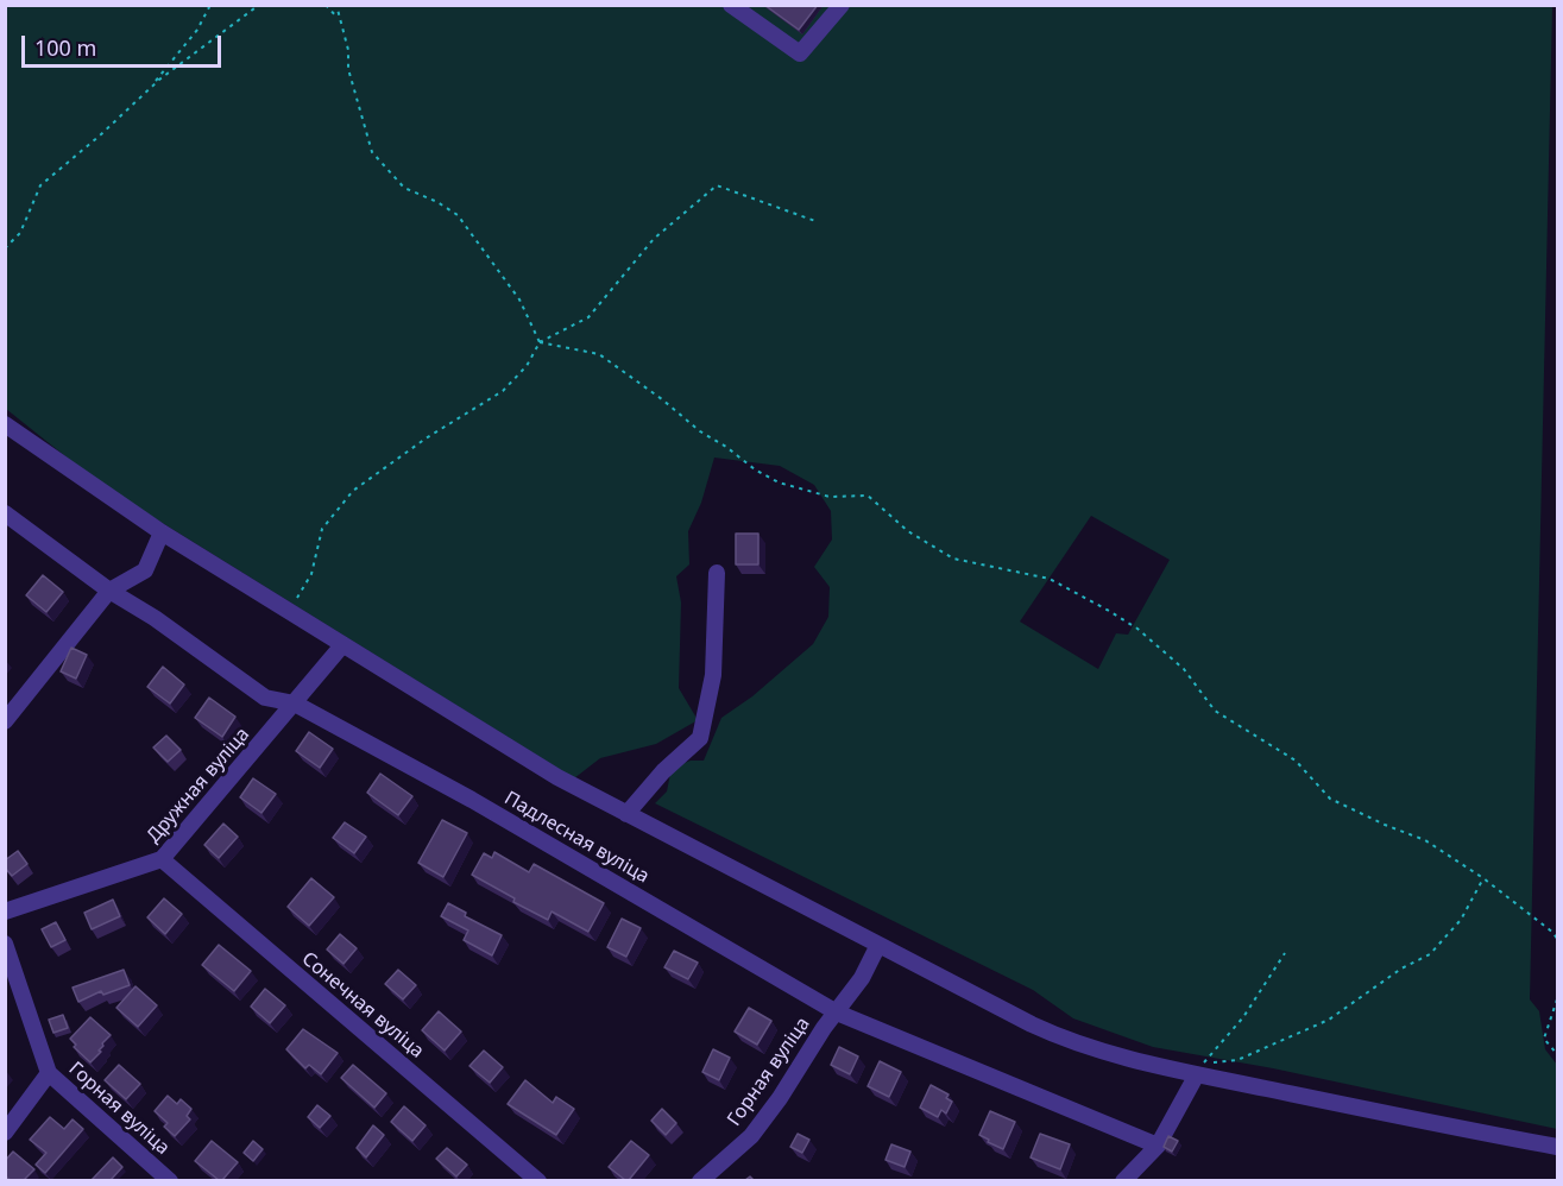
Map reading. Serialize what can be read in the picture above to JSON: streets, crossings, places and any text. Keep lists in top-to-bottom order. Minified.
{"streets":{"street":["Дружная вуліца","Падлесная вуліца","Сонечная вуліца","Горная вуліца"]},"crossings":[["Дружная вуліца","Падлесная вуліца"],["Дружная вуліца","Сонечная вуліца"],["Падлесная вуліца","Горная вуліца"]],"scale_bar":"100 m"}
